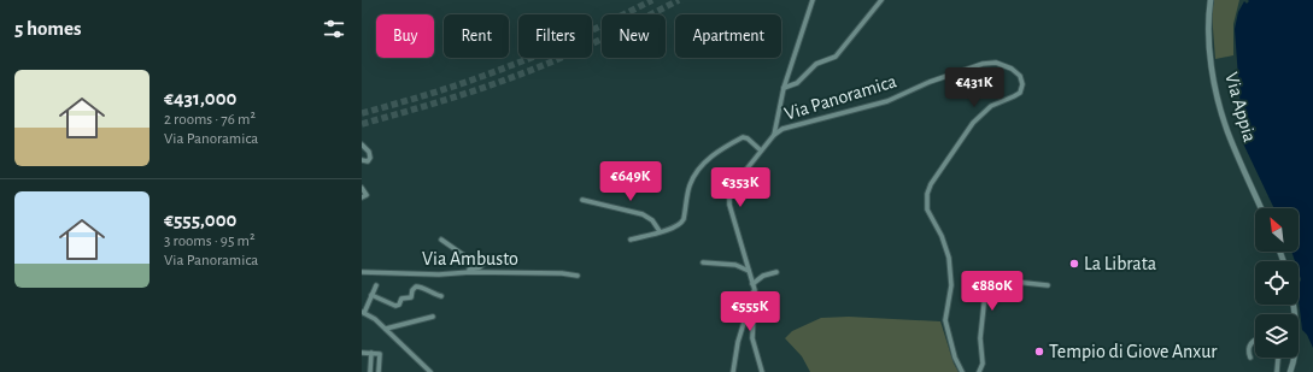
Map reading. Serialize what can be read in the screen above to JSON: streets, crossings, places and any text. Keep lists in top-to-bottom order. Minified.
{"streets":{"main road":["Via Appia"],"street":["Via Panoramica","Via Ambusto"]},"places":["La Librata","Tempio di Giove Anxur"],"north":"top left","page":{"heading":"5 homes","chip":["Buy","Rent","Filters","New","Apartment"],"list":[{"name":"€431,000","note":"2 rooms · 76 m² · Via Panoramica"},{"name":"€555,000","note":"3 rooms · 95 m² · Via Panoramica"}],"price":["€431K","€649K","€353K","€880K","€555K"]}}
